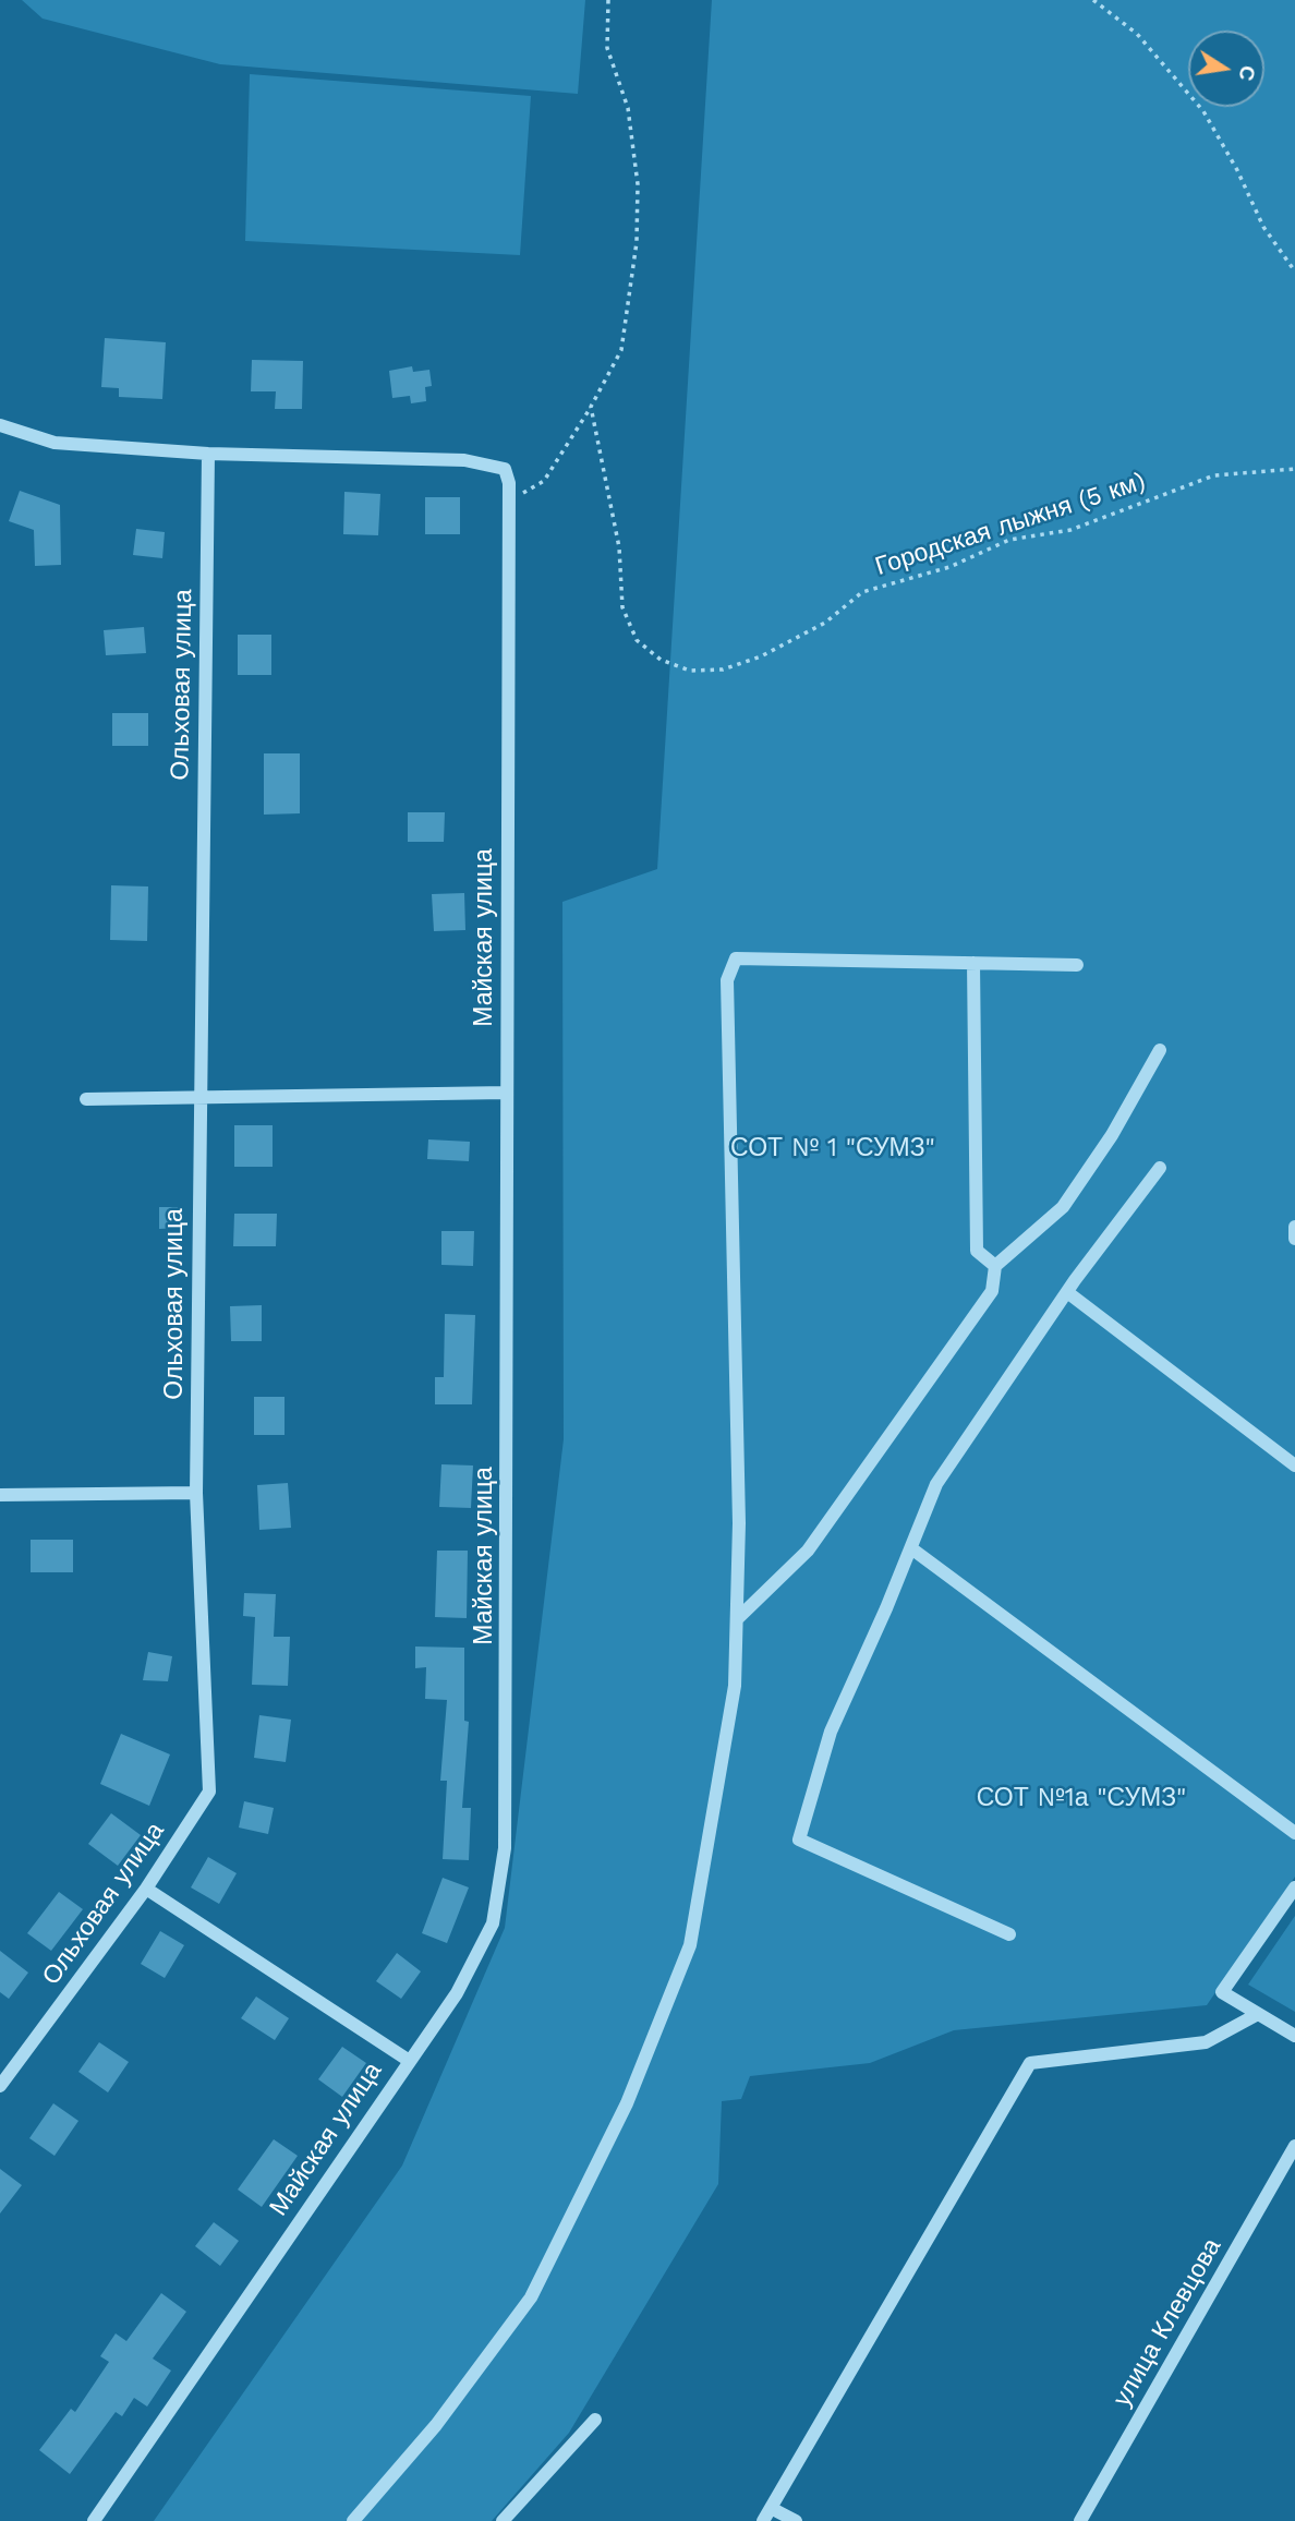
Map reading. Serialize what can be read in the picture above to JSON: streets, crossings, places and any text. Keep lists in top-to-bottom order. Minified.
{"streets":{"street":["Ольховая улица","Майская улица","улица Клевцова"],"path":["Городская лыжня (5 км)"]},"crossings":[["Ольховая улица","Майская улица"]],"parks":["СОТ № 1 \"СУМЗ\"","СОТ №1а \"СУМЗ\""],"north":"right"}
